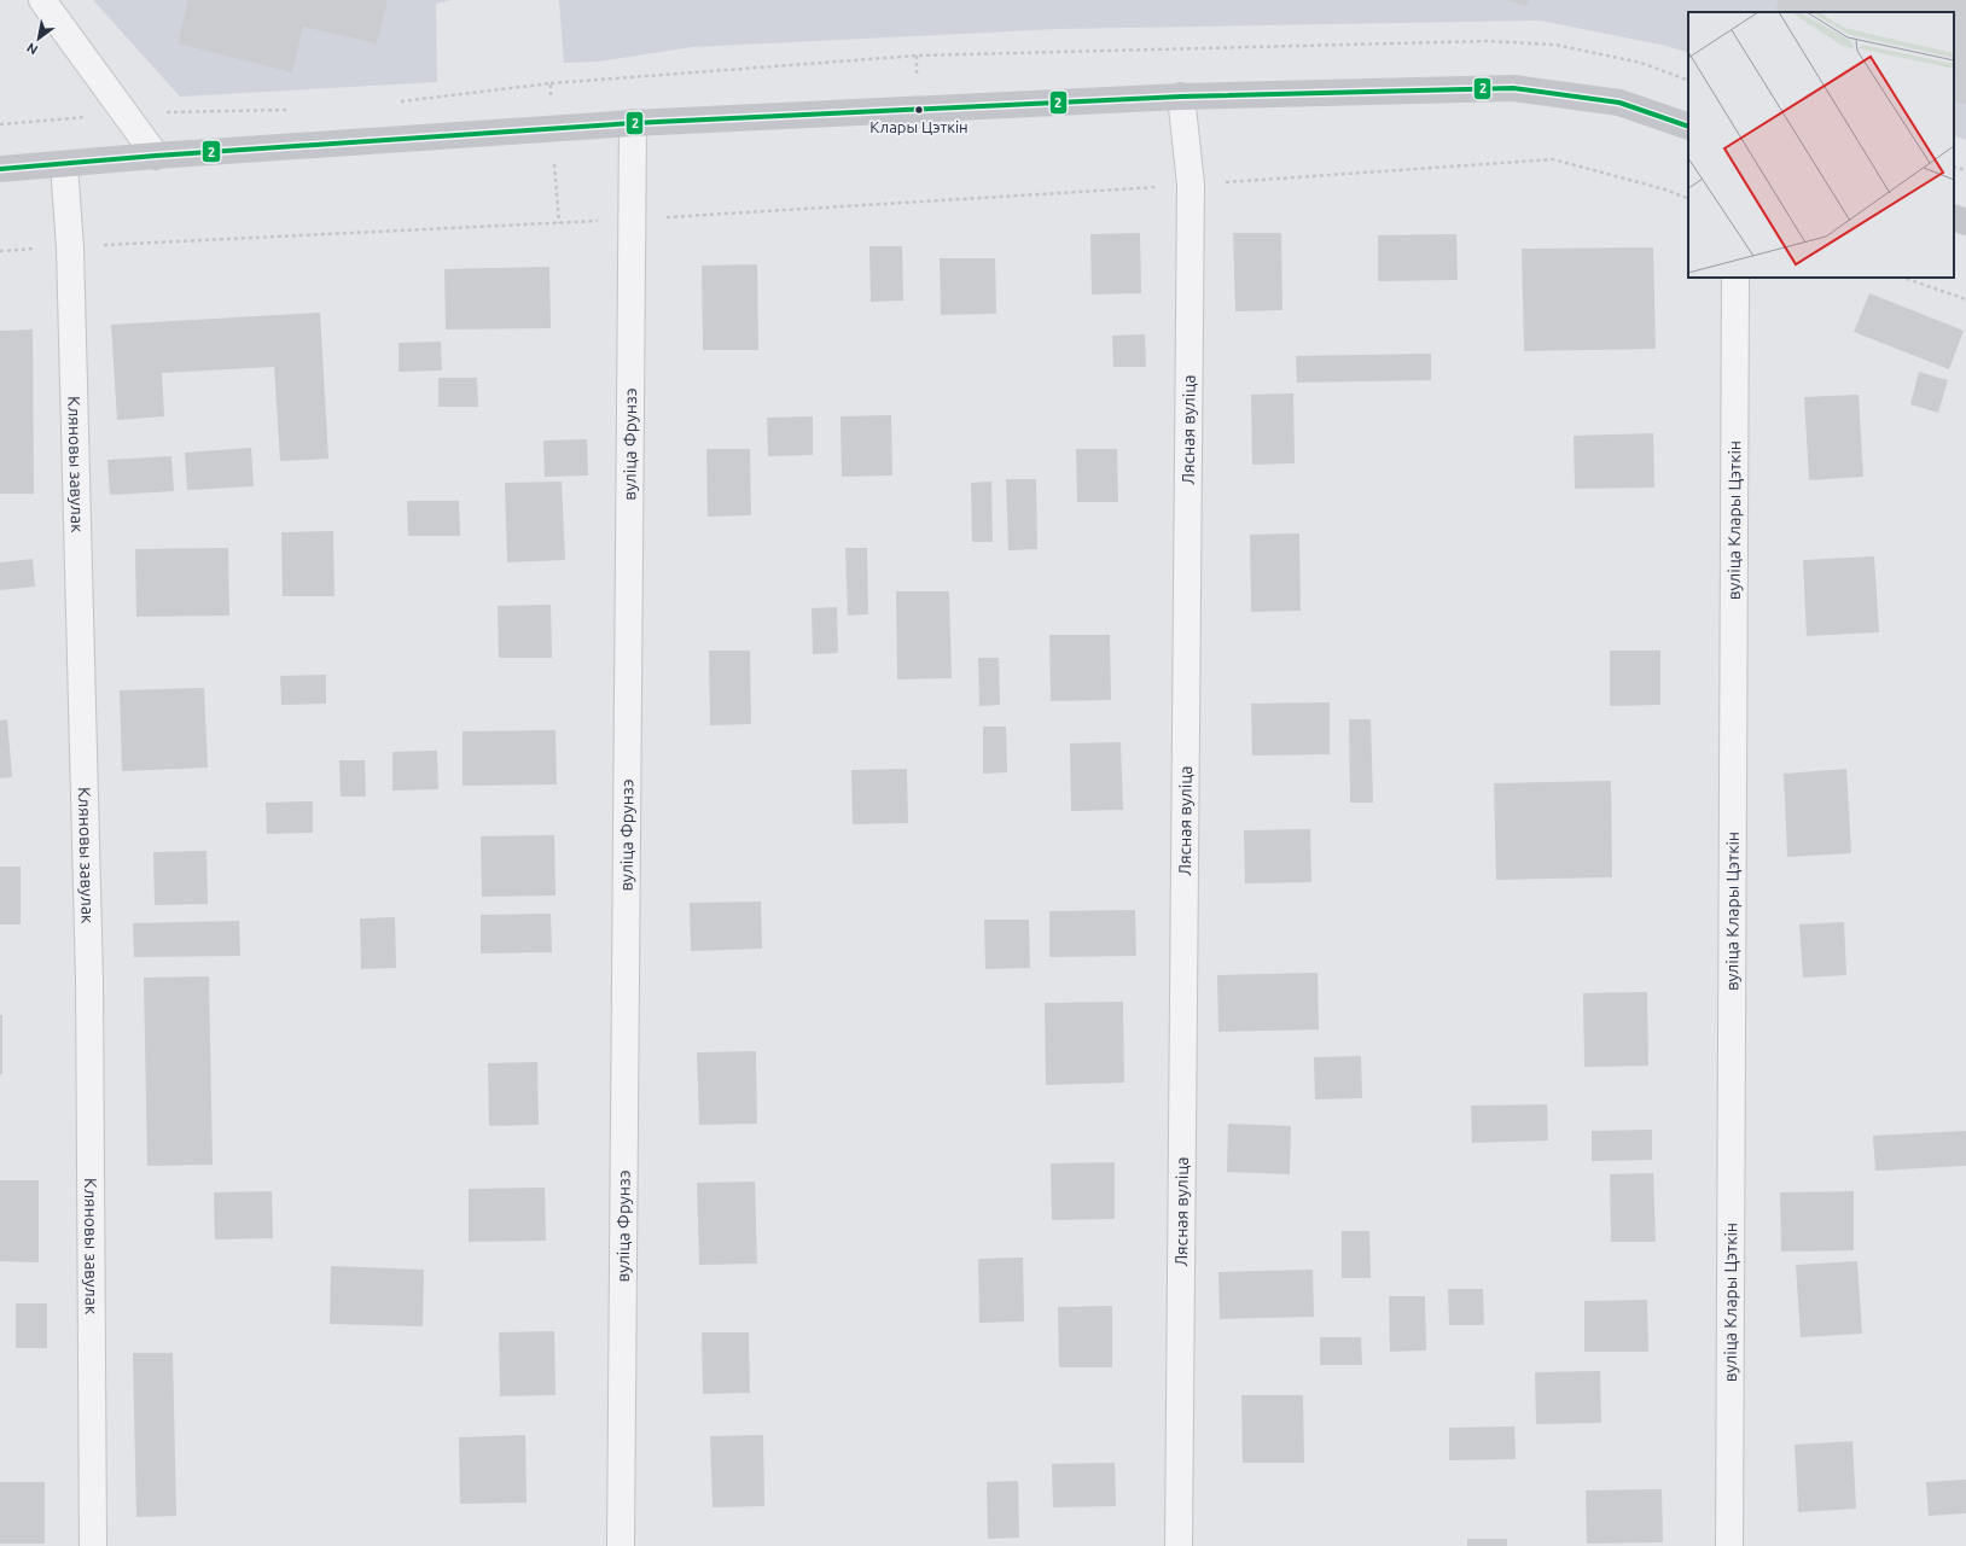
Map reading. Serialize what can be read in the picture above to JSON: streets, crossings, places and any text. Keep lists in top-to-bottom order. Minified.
{"streets":{"street":["Лясная вуліца","вуліца Фрунзэ","Кляновы завулак","вуліца Клары Цэткін"]},"places":["Клары Цэткін"],"lines":["transit line 2"],"north":"bottom left"}
